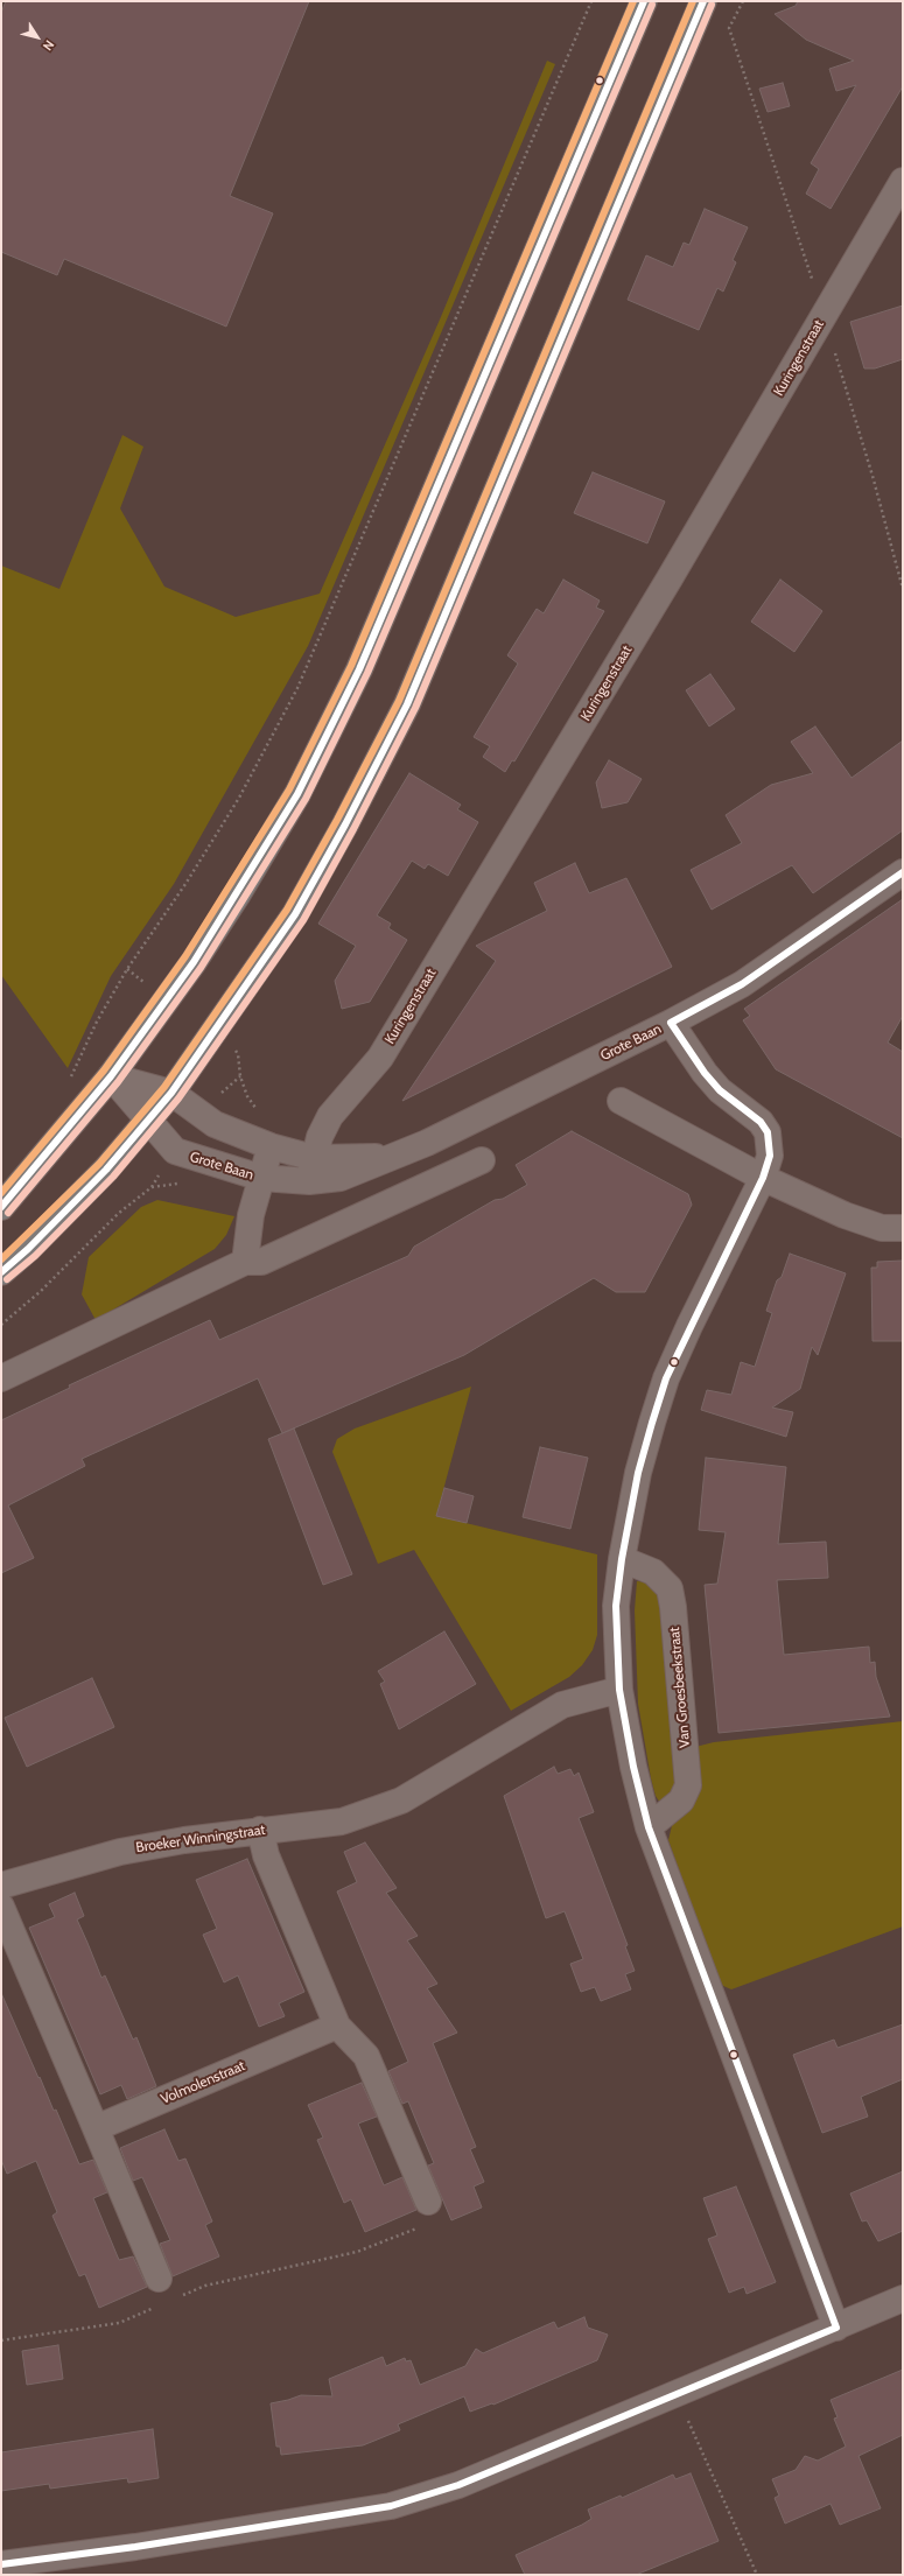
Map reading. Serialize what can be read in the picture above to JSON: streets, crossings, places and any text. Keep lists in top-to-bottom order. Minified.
{"streets":{"street":["Kuringenstraat","Grote Baan","Van Groesbeekstraat","Broeker Winningstraat","Volmolenstraat"]},"crossings":[["Kuringenstraat","Grote Baan"]],"north":"bottom right"}
